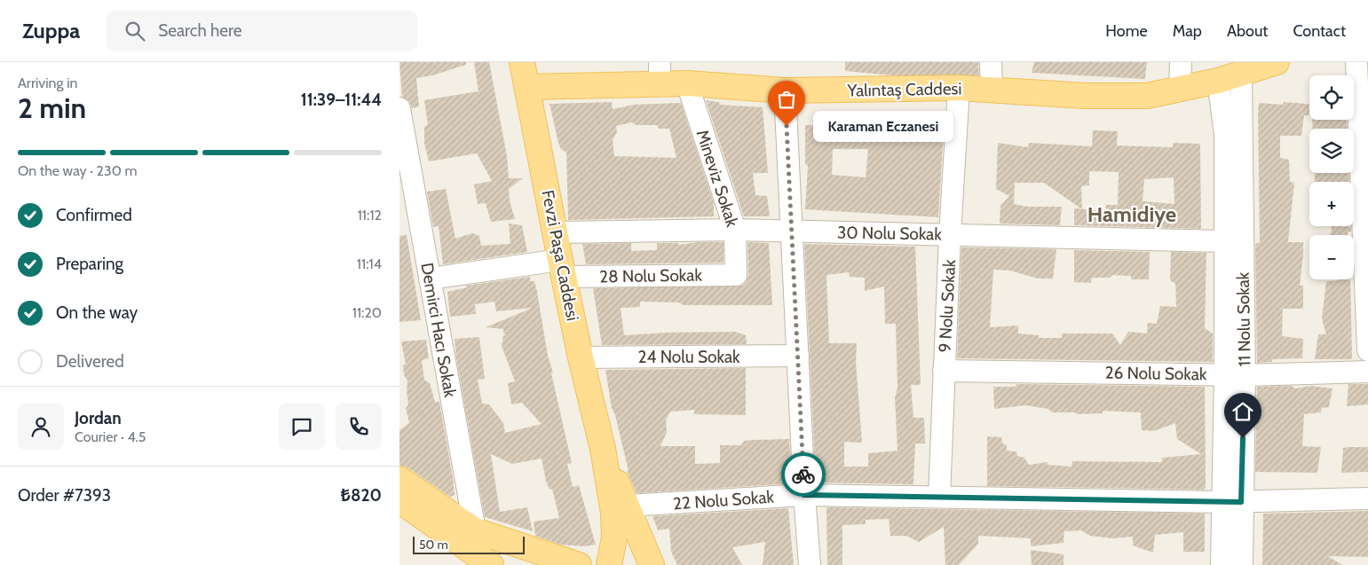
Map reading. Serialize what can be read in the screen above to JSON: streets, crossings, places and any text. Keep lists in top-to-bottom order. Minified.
{"streets":{"main road":["Yalıntaş Caddesi","Fevzi Paşa Caddesi"],"street":["Mineviz Sokak","30 Nolu Sokak","28 Nolu Sokak","9 Nolu Sokak","11 Nolu Sokak","Demirci Hacı Sokak","24 Nolu Sokak","26 Nolu Sokak","22 Nolu Sokak"]},"crossings":[["Yalıntaş Caddesi","Mineviz Sokak"],["Yalıntaş Caddesi","Fevzi Paşa Caddesi"],["Yalıntaş Caddesi","9 Nolu Sokak"],["Yalıntaş Caddesi","11 Nolu Sokak"],["Mineviz Sokak","30 Nolu Sokak"],["Mineviz Sokak","28 Nolu Sokak"],["30 Nolu Sokak","Fevzi Paşa Caddesi"],["30 Nolu Sokak","9 Nolu Sokak"],["30 Nolu Sokak","11 Nolu Sokak"],["Fevzi Paşa Caddesi","28 Nolu Sokak"],["Fevzi Paşa Caddesi","24 Nolu Sokak"],["Fevzi Paşa Caddesi","22 Nolu Sokak"],["28 Nolu Sokak","Demirci Hacı Sokak"],["9 Nolu Sokak","26 Nolu Sokak"],["9 Nolu Sokak","22 Nolu Sokak"],["11 Nolu Sokak","26 Nolu Sokak"],["11 Nolu Sokak","22 Nolu Sokak"]],"districts":["Hamidiye"],"places":["Karaman Eczanesi"],"scale_bar":"50 m","page":{"header":"Zuppa","search":"Search here","nav":["Home","Map","About","Contact"],"heading":["2 min","Arriving in","11:39–11:44"],"panel":["Jordan","Courier · 4.5","Order #7393","₺820"],"map_buttons":["+","−"],"bubble":"Karaman Eczanesi","bar":"On the way · 230 m","list":[["Confirmed","11:12"],["Preparing","11:14"],["On the way","11:20"],"Delivered"],"scale":"50 m"}}
